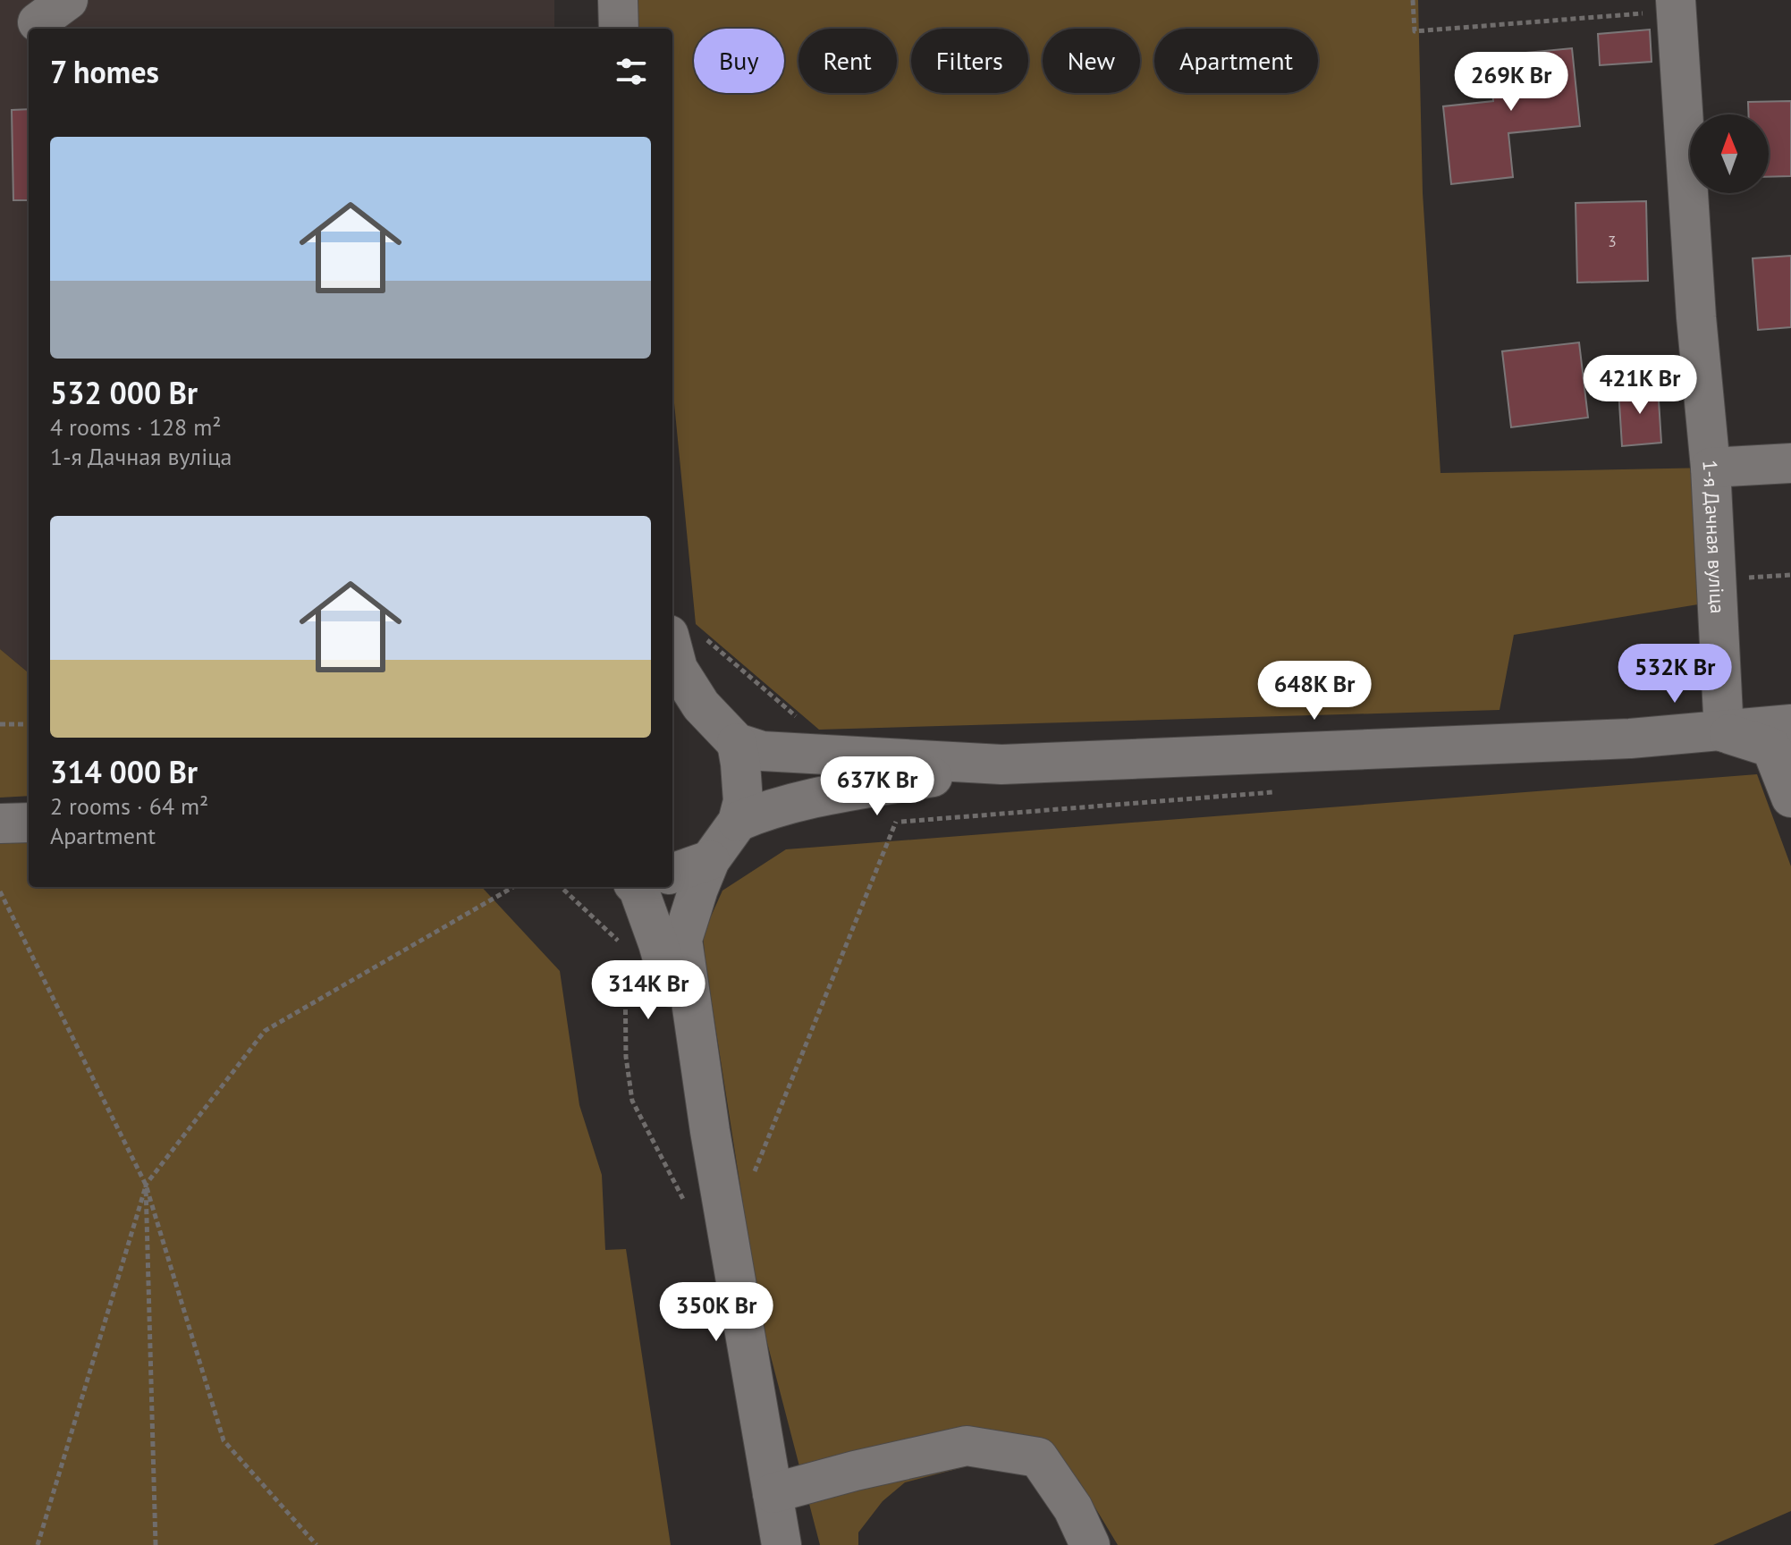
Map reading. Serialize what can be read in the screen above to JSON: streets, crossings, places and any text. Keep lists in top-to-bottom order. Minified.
{"streets":{"street":["1-я Дачная вуліца"]},"house_numbers":["3"],"north":"top","page":{"chip":["Buy","Rent","Filters","New","Apartment"],"heading":"7 homes","price":["269K Br","421K Br","532K Br","648K Br","637K Br","314K Br","350K Br"],"list":[{"name":"532 000 Br","note":"4 rooms · 128 m² · 1-я Дачная вуліца"},{"name":"314 000 Br","note":"2 rooms · 64 m² · Apartment"}]}}
